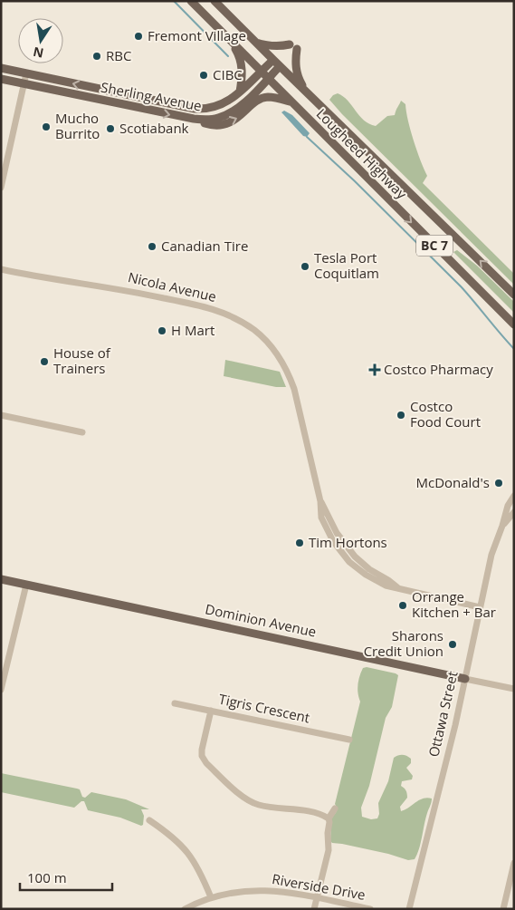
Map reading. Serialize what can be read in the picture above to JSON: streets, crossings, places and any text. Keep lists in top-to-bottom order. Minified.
{"streets":{"main road":["Sherling Avenue","Lougheed Highway","BC 7","Dominion Avenue"],"street":["Nicola Avenue","Tigris Crescent","Ottawa Street","Riverside Drive"]},"crossings":[["Sherling Avenue","Lougheed Highway"],["Nicola Avenue","Ottawa Street"],["Dominion Avenue","Ottawa Street"]],"places":{"other":["Fremont Village","RBC","CIBC","Mucho Burrito","Scotiabank","Canadian Tire","Tesla Port Coquitlam","H Mart","House of Trainers","Costco Food Court","McDonald's","Tim Hortons","Orrange Kitchen + Bar","Sharons Credit Union"],"health":["Costco Pharmacy"]},"scale_bar":"100 m","north":"bottom"}
